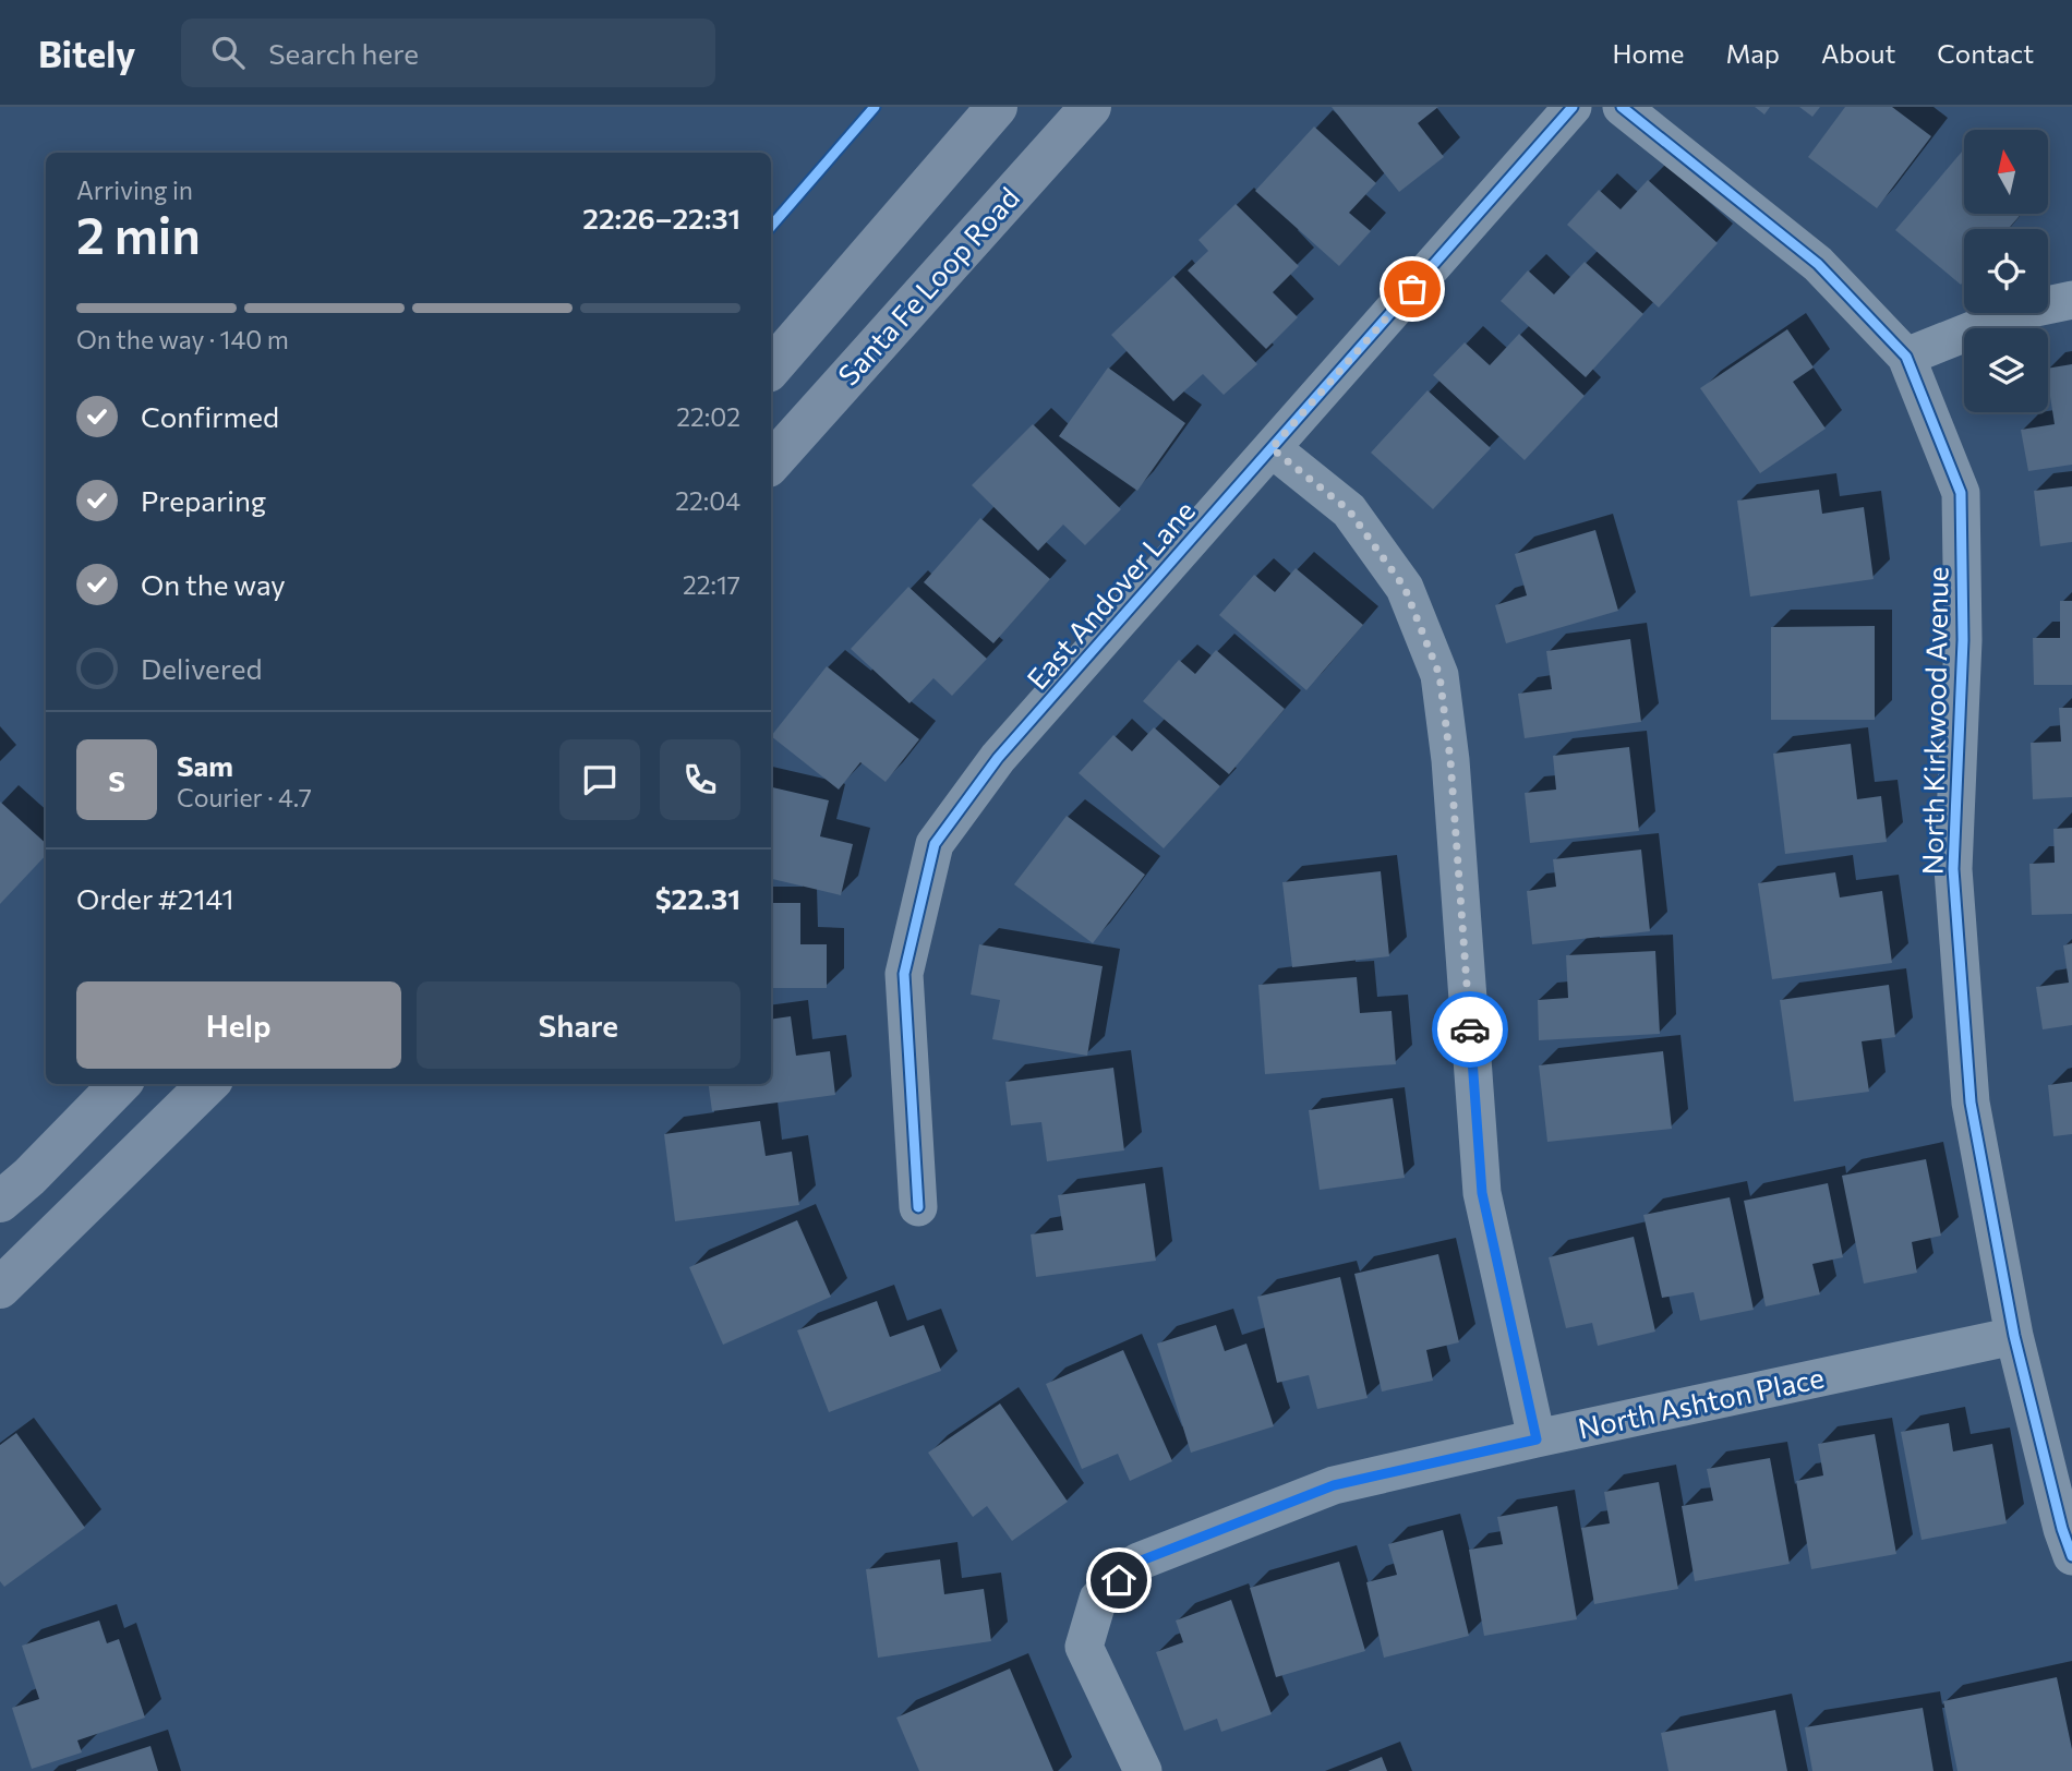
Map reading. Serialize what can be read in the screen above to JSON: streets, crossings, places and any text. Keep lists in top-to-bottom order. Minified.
{"streets":{"main road":["Santa Fe Loop Road"],"street":["East Andover Lane","North Kirkwood Avenue","North Ashton Place"]},"crossings":[["North Kirkwood Avenue","North Ashton Place"]],"north":"top","page":{"header":"Bitely","search":"Search here","nav":["Home","Map","About","Contact"],"heading":["2 min","Arriving in","22:26–22:31"],"panel":["Sam","Courier · 4.7","Order #2141","$22.31"],"bar":"On the way · 140 m","list":[["Confirmed","22:02"],["Preparing","22:04"],["On the way","22:17"],"Delivered"],"round":"S","buttons":["Help","Share"]}}
